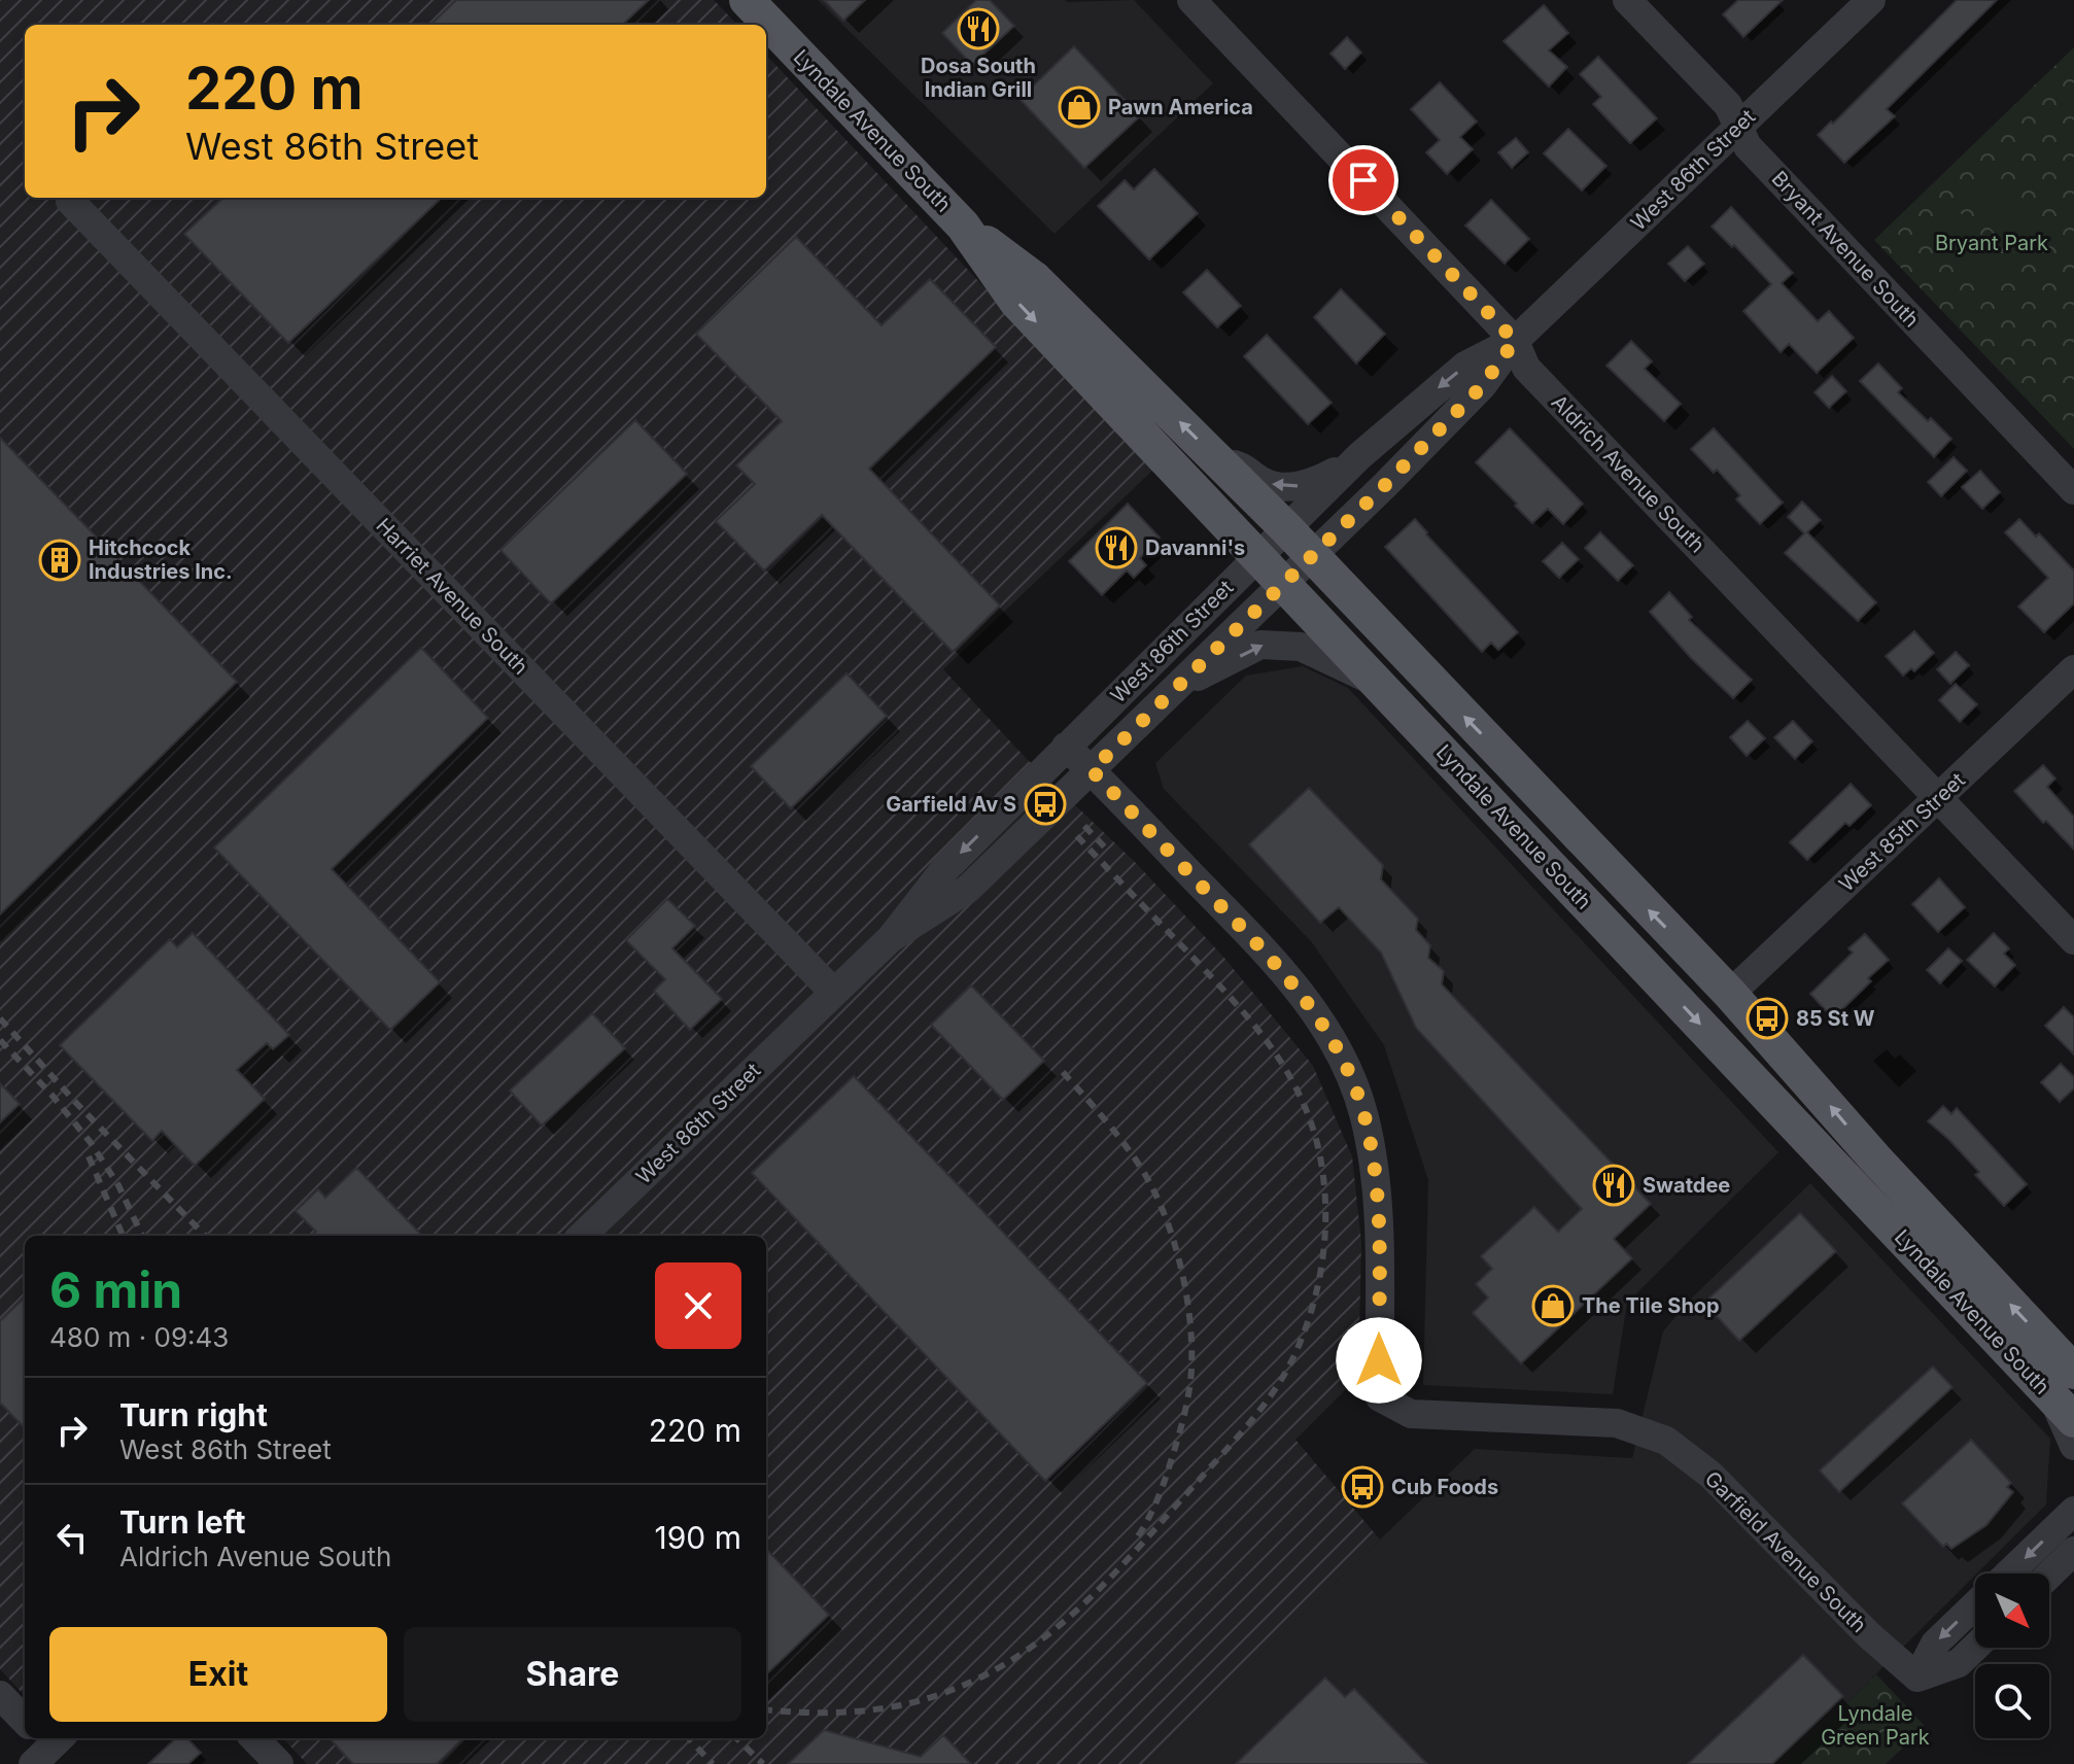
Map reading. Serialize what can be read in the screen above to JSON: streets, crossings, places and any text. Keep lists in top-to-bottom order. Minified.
{"streets":{"main road":["Lyndale Avenue South"],"street":["West 86th Street","Bryant Avenue South","Aldrich Avenue South","Harriet Avenue South","West 85th Street","Garfield Avenue South"]},"crossings":[["Lyndale Avenue South","West 86th Street"],["Lyndale Avenue South","West 85th Street"],["West 86th Street","Bryant Avenue South"],["West 86th Street","Aldrich Avenue South"],["West 86th Street","Harriet Avenue South"],["West 86th Street","Garfield Avenue South"],["Aldrich Avenue South","West 85th Street"]],"parks":["Bryant Park","Lyndale Green Park"],"places":{"restaurant":["Dosa South Indian Grill","Davanni's","Swatdee"],"shop":["Pawn America","The Tile Shop"],"building":["Hitchcock Industries Inc."],"bus stop":["Garfield Av S","85 St W","Cub Foods"]},"north":"bottom right","page":{"turn":["220 m","West 86th Street"],"heading":["6 min","480 m · 09:43"],"list":[{"name":"Turn right","note":"West 86th Street","value":"220 m"},{"name":"Turn left","note":"Aldrich Avenue South","value":"190 m"}],"buttons":["Exit","Share"]}}
